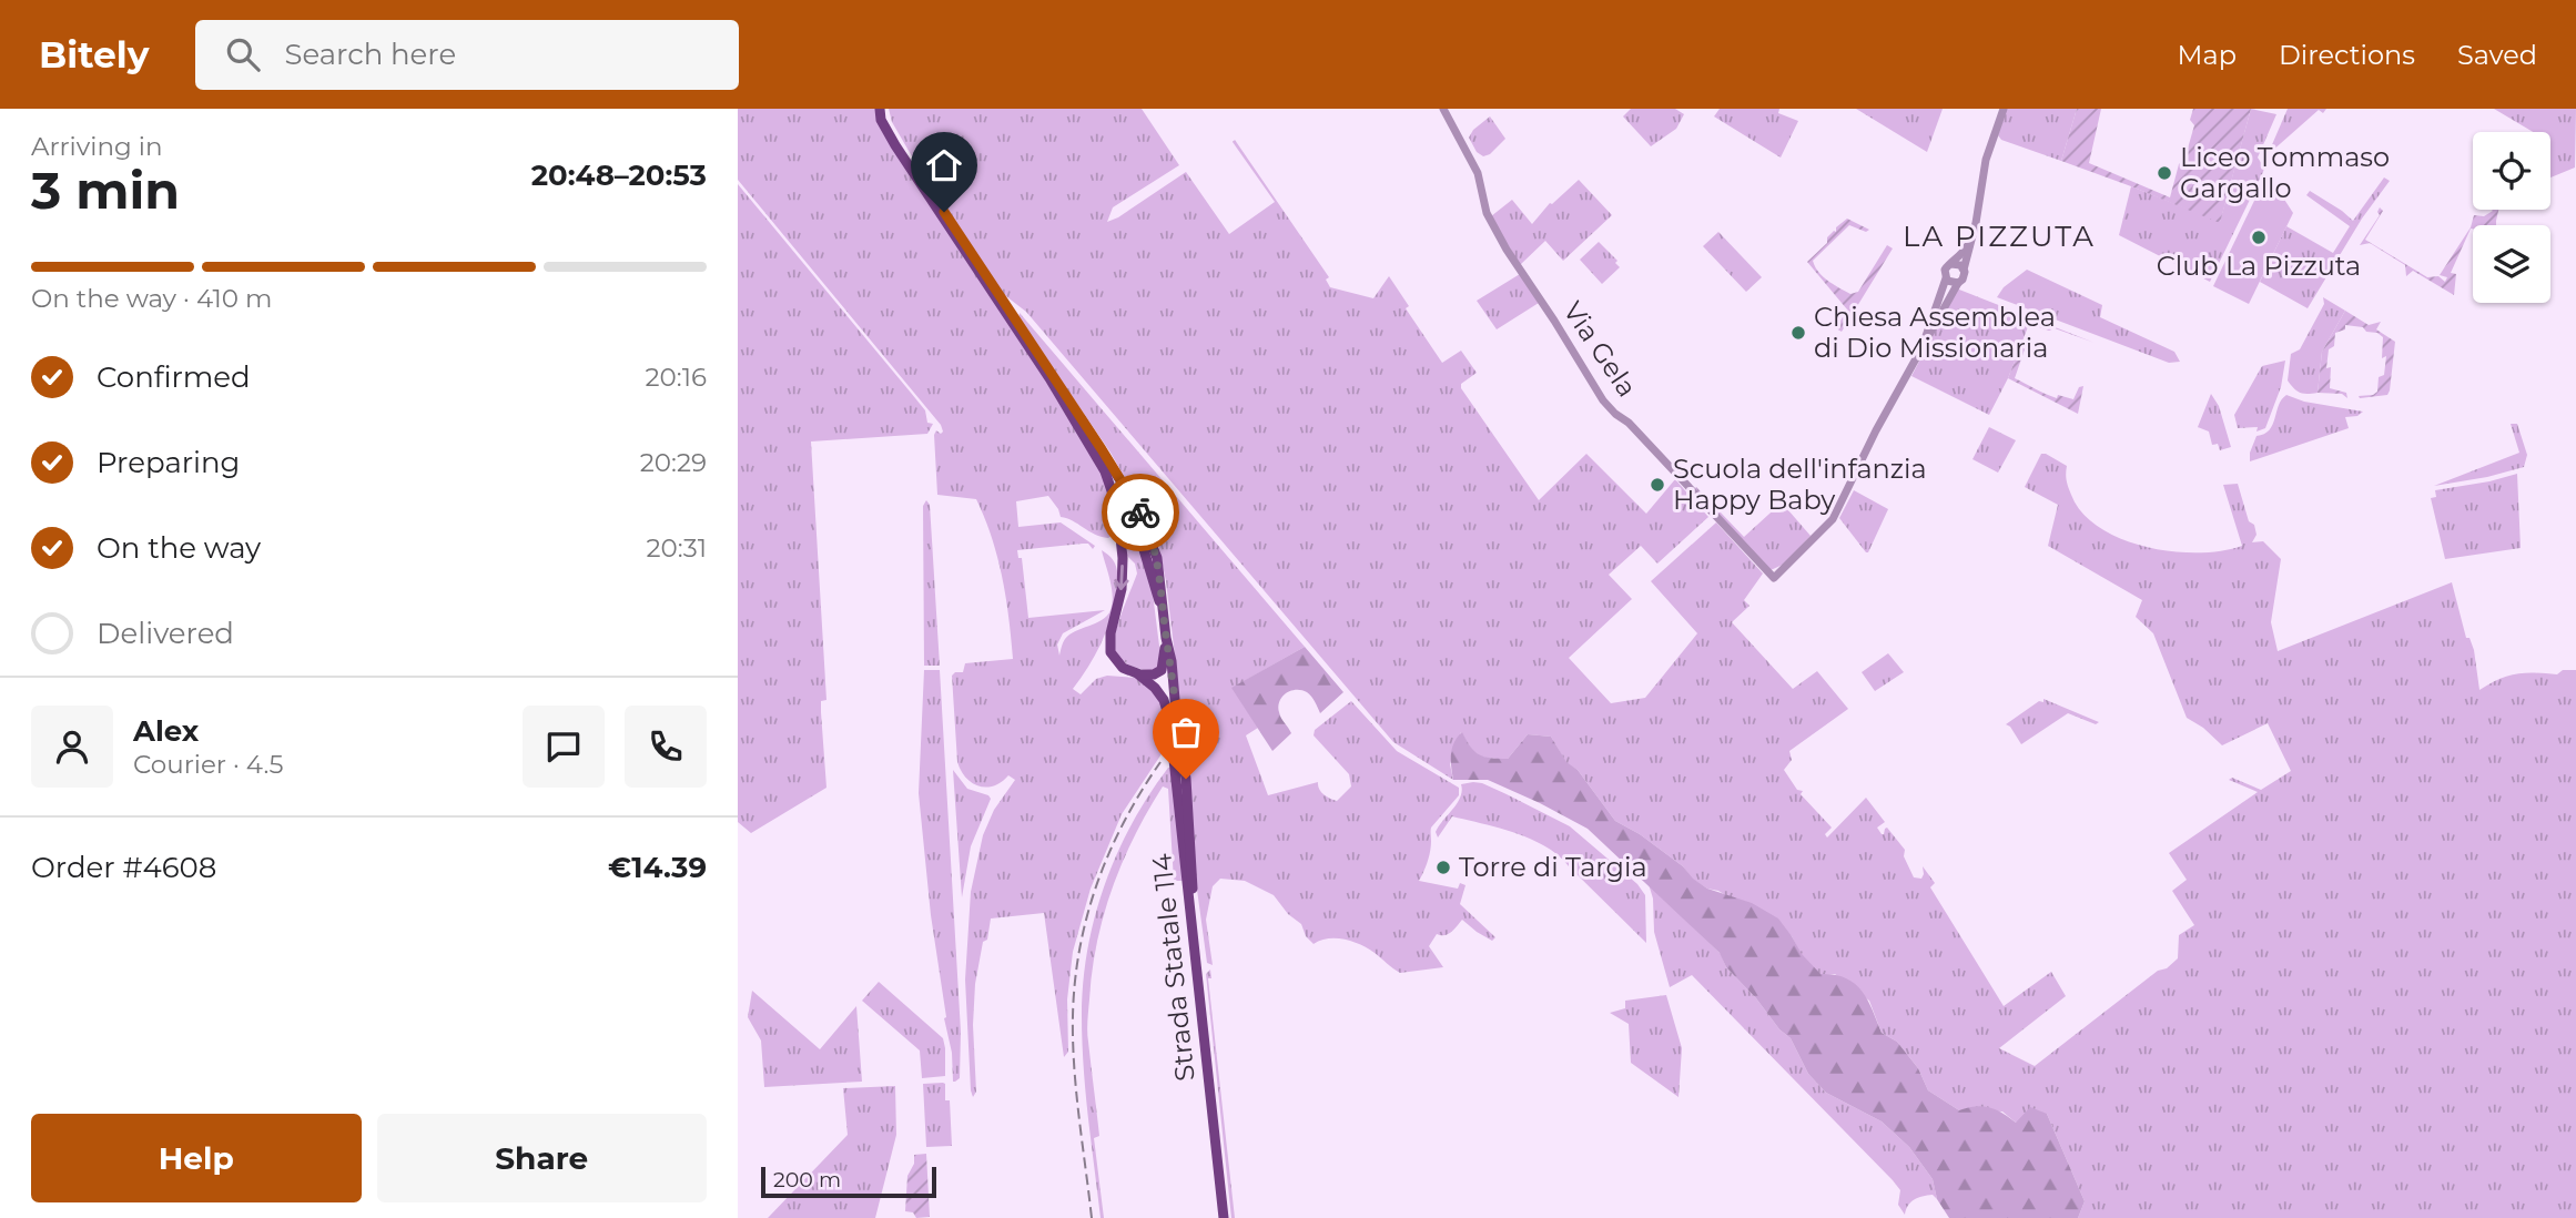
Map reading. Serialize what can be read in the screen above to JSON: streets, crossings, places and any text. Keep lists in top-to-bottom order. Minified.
{"streets":{"main road":["Strada Statale 114"],"street":["Via Gela"]},"districts":["LA PIZZUTA"],"places":["Liceo Tommaso Gargallo","Club La Pizzuta","Chiesa Assemblea di Dio Missionaria","Scuola dell'infanzia Happy Baby","Torre di Targia"],"scale_bar":"200 m","page":{"header":"Bitely","search":"Search here","nav":["Map","Directions","Saved"],"heading":["3 min","Arriving in","20:48–20:53"],"panel":["Alex","Courier · 4.5","Order #4608","€14.39"],"bar":"On the way · 410 m","list":[["Confirmed","20:16"],["Preparing","20:29"],["On the way","20:31"],"Delivered"],"buttons":["Help","Share"],"scale":"200 m"}}
